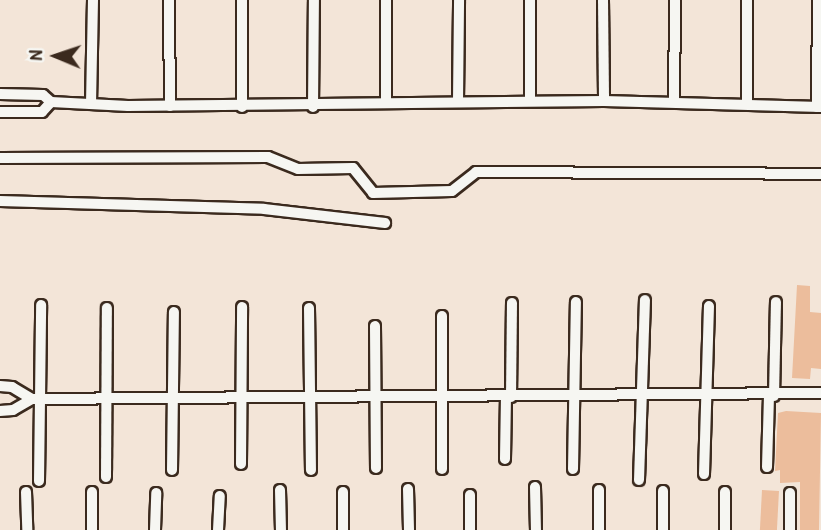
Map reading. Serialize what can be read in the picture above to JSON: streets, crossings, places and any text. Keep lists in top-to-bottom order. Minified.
{"north":"left"}
